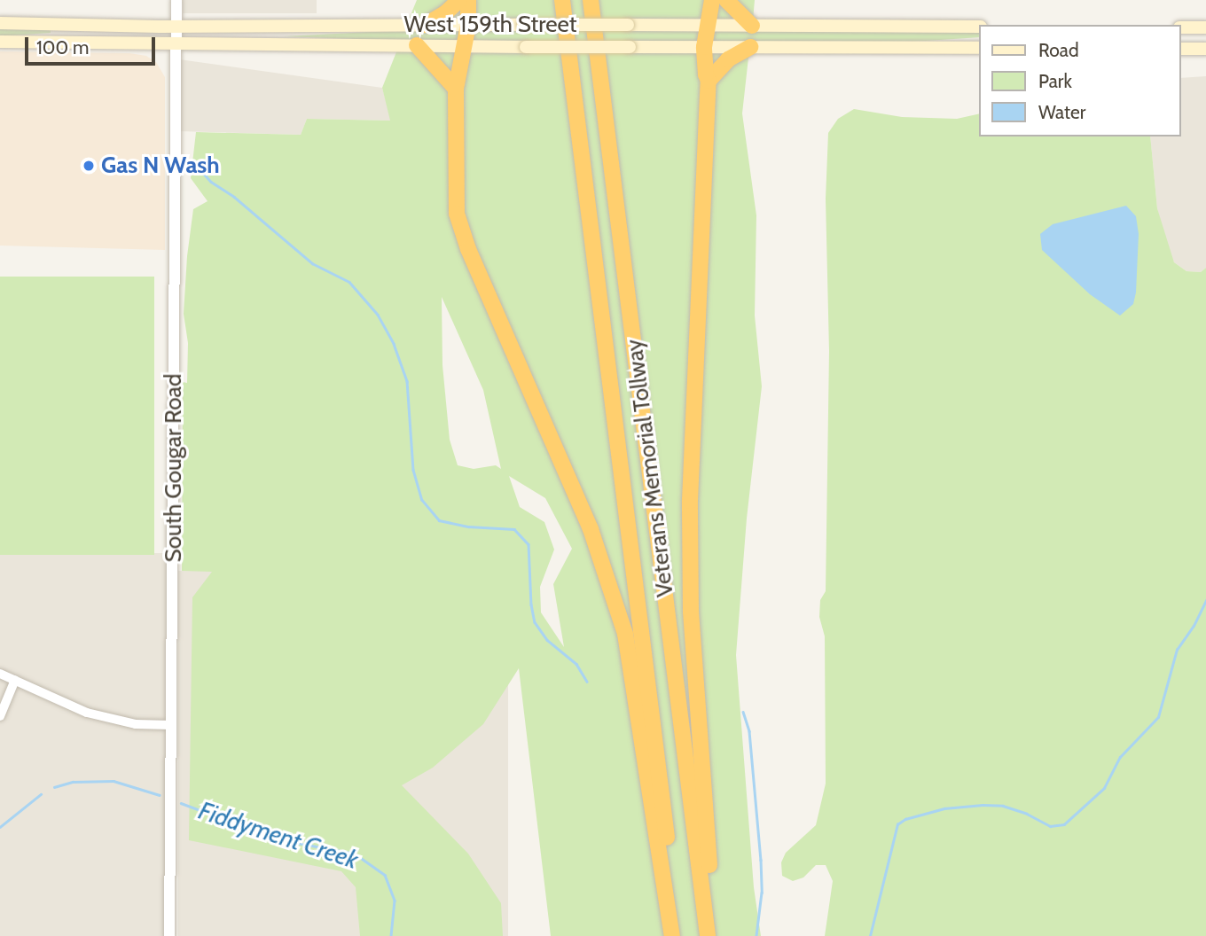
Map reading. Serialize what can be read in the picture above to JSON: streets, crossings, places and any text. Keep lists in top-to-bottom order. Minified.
{"streets":{"highway":["Veterans Memorial Tollway"],"main road":["West 159th Street"],"street":["South Gougar Road"]},"crossings":[["West 159th Street","South Gougar Road"]],"water":["Fiddyment Creek"],"places":["Gas N Wash"],"legend":["Road","Park","Water"],"scale_bar":"100 m"}
